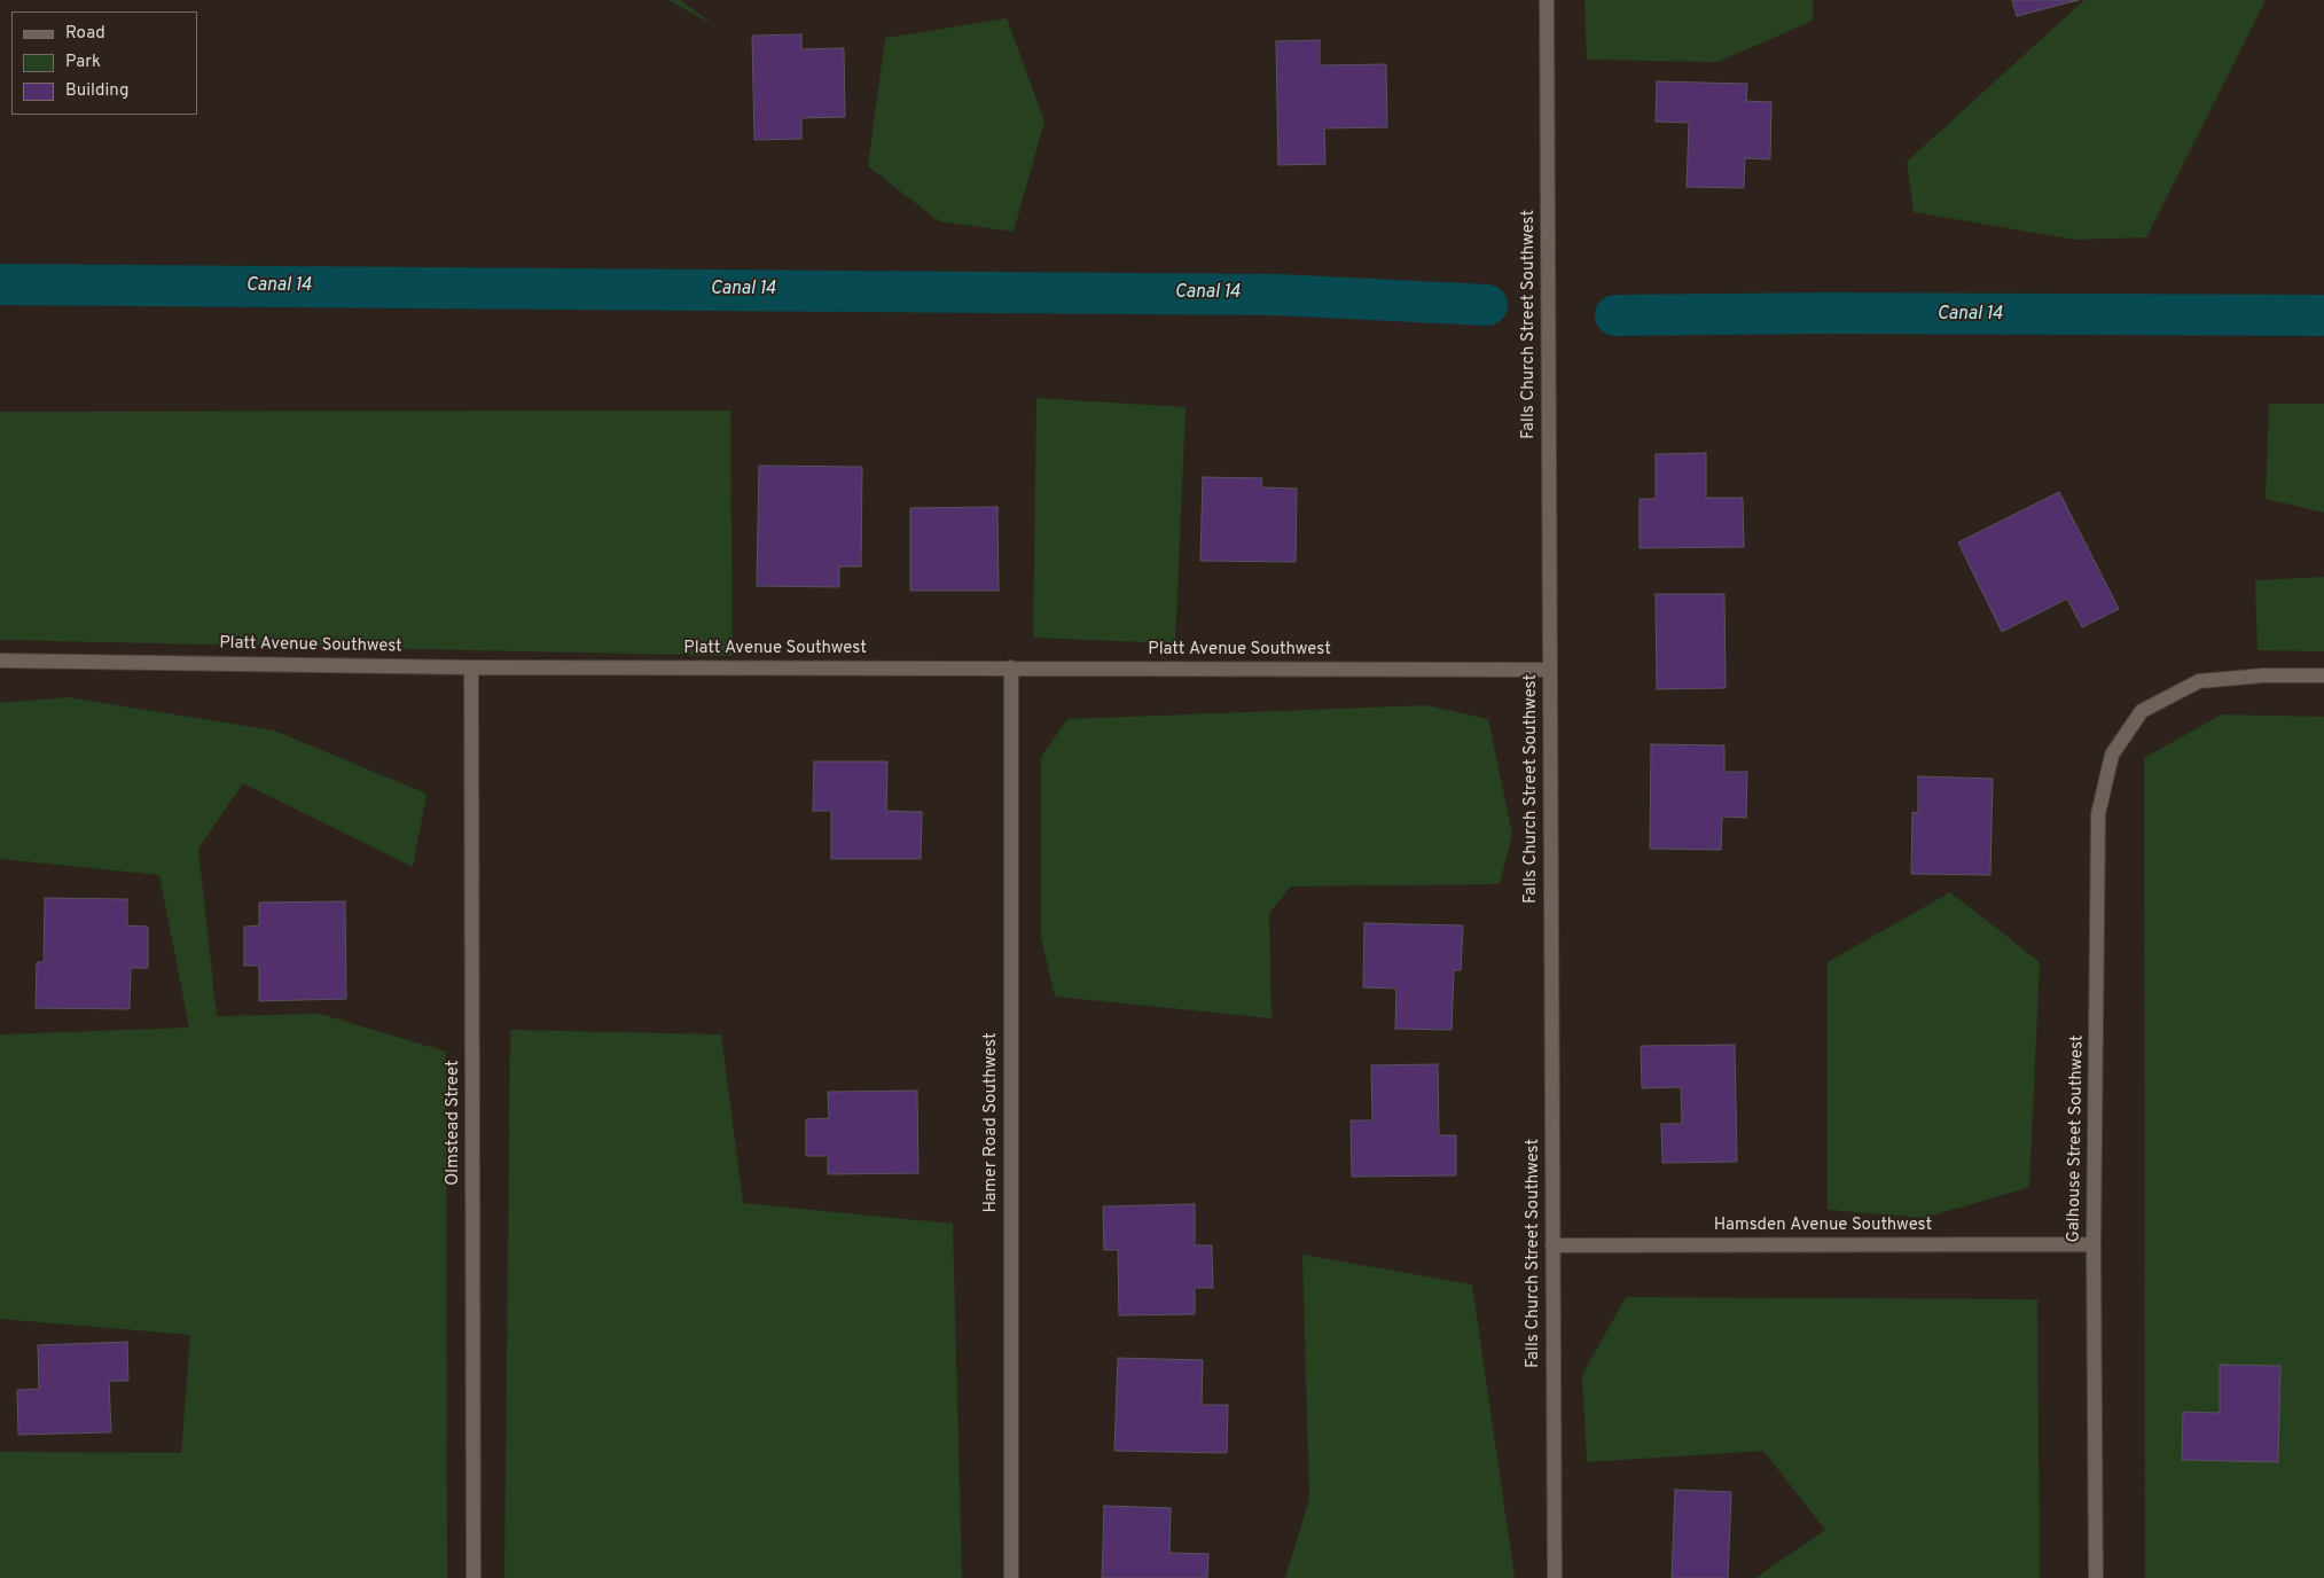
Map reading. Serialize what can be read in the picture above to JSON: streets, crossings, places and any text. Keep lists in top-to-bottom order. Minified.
{"streets":{"street":["Falls Church Street Southwest","Platt Avenue Southwest","Olmstead Street","Hamer Road Southwest","Galhouse Street Southwest","Hamsden Avenue Southwest"]},"crossings":[["Falls Church Street Southwest","Platt Avenue Southwest"],["Falls Church Street Southwest","Hamsden Avenue Southwest"],["Platt Avenue Southwest","Olmstead Street"],["Platt Avenue Southwest","Hamer Road Southwest"],["Galhouse Street Southwest","Hamsden Avenue Southwest"]],"water":["Canal 14"],"legend":["Road","Park","Building"]}
